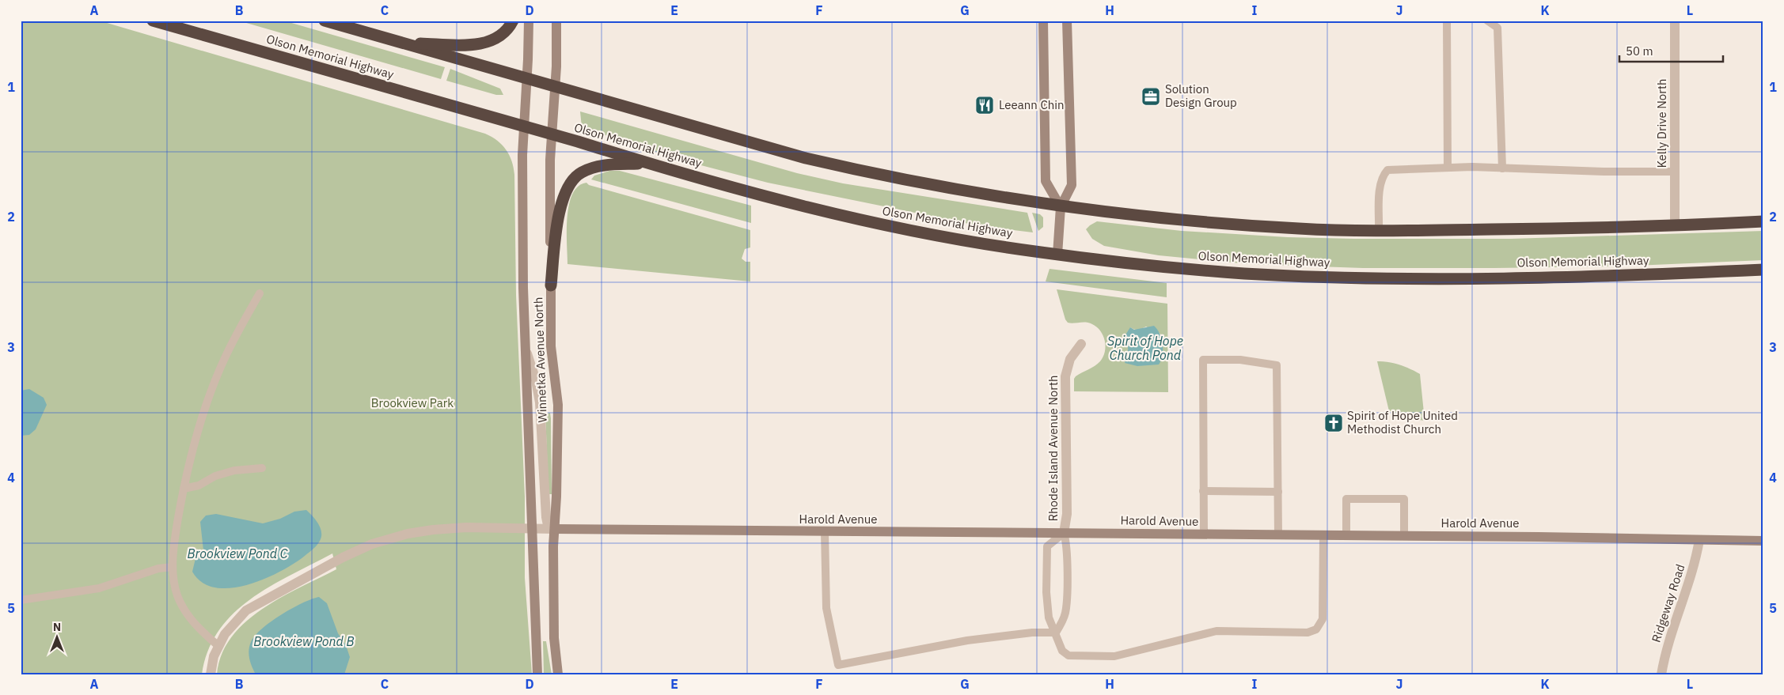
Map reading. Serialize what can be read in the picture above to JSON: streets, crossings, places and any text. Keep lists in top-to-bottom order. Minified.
{"streets":{"highway":["Olson Memorial Highway"],"street":["Kelly Drive North","Winnetka Avenue North","Rhode Island Avenue North","Harold Avenue","Ridgeway Road"]},"crossings":[["Olson Memorial Highway","Winnetka Avenue North"],["Winnetka Avenue North","Harold Avenue"],["Rhode Island Avenue North","Harold Avenue"],["Harold Avenue","Ridgeway Road"]],"water":["Spirit of Hope Church Pond","Brookview Pond C","Brookview Pond B"],"parks":["Brookview Park"],"places":{"office":["Solution Design Group"],"restaurant":["Leeann Chin"],"church":["Spirit of Hope United Methodist Church"]},"scale_bar":"50 m","north":"top","grid":{"columns":["A","B","C","D","E","F","G","H","I","J","K","L"],"rows":["1","2","3","4","5"]}}
